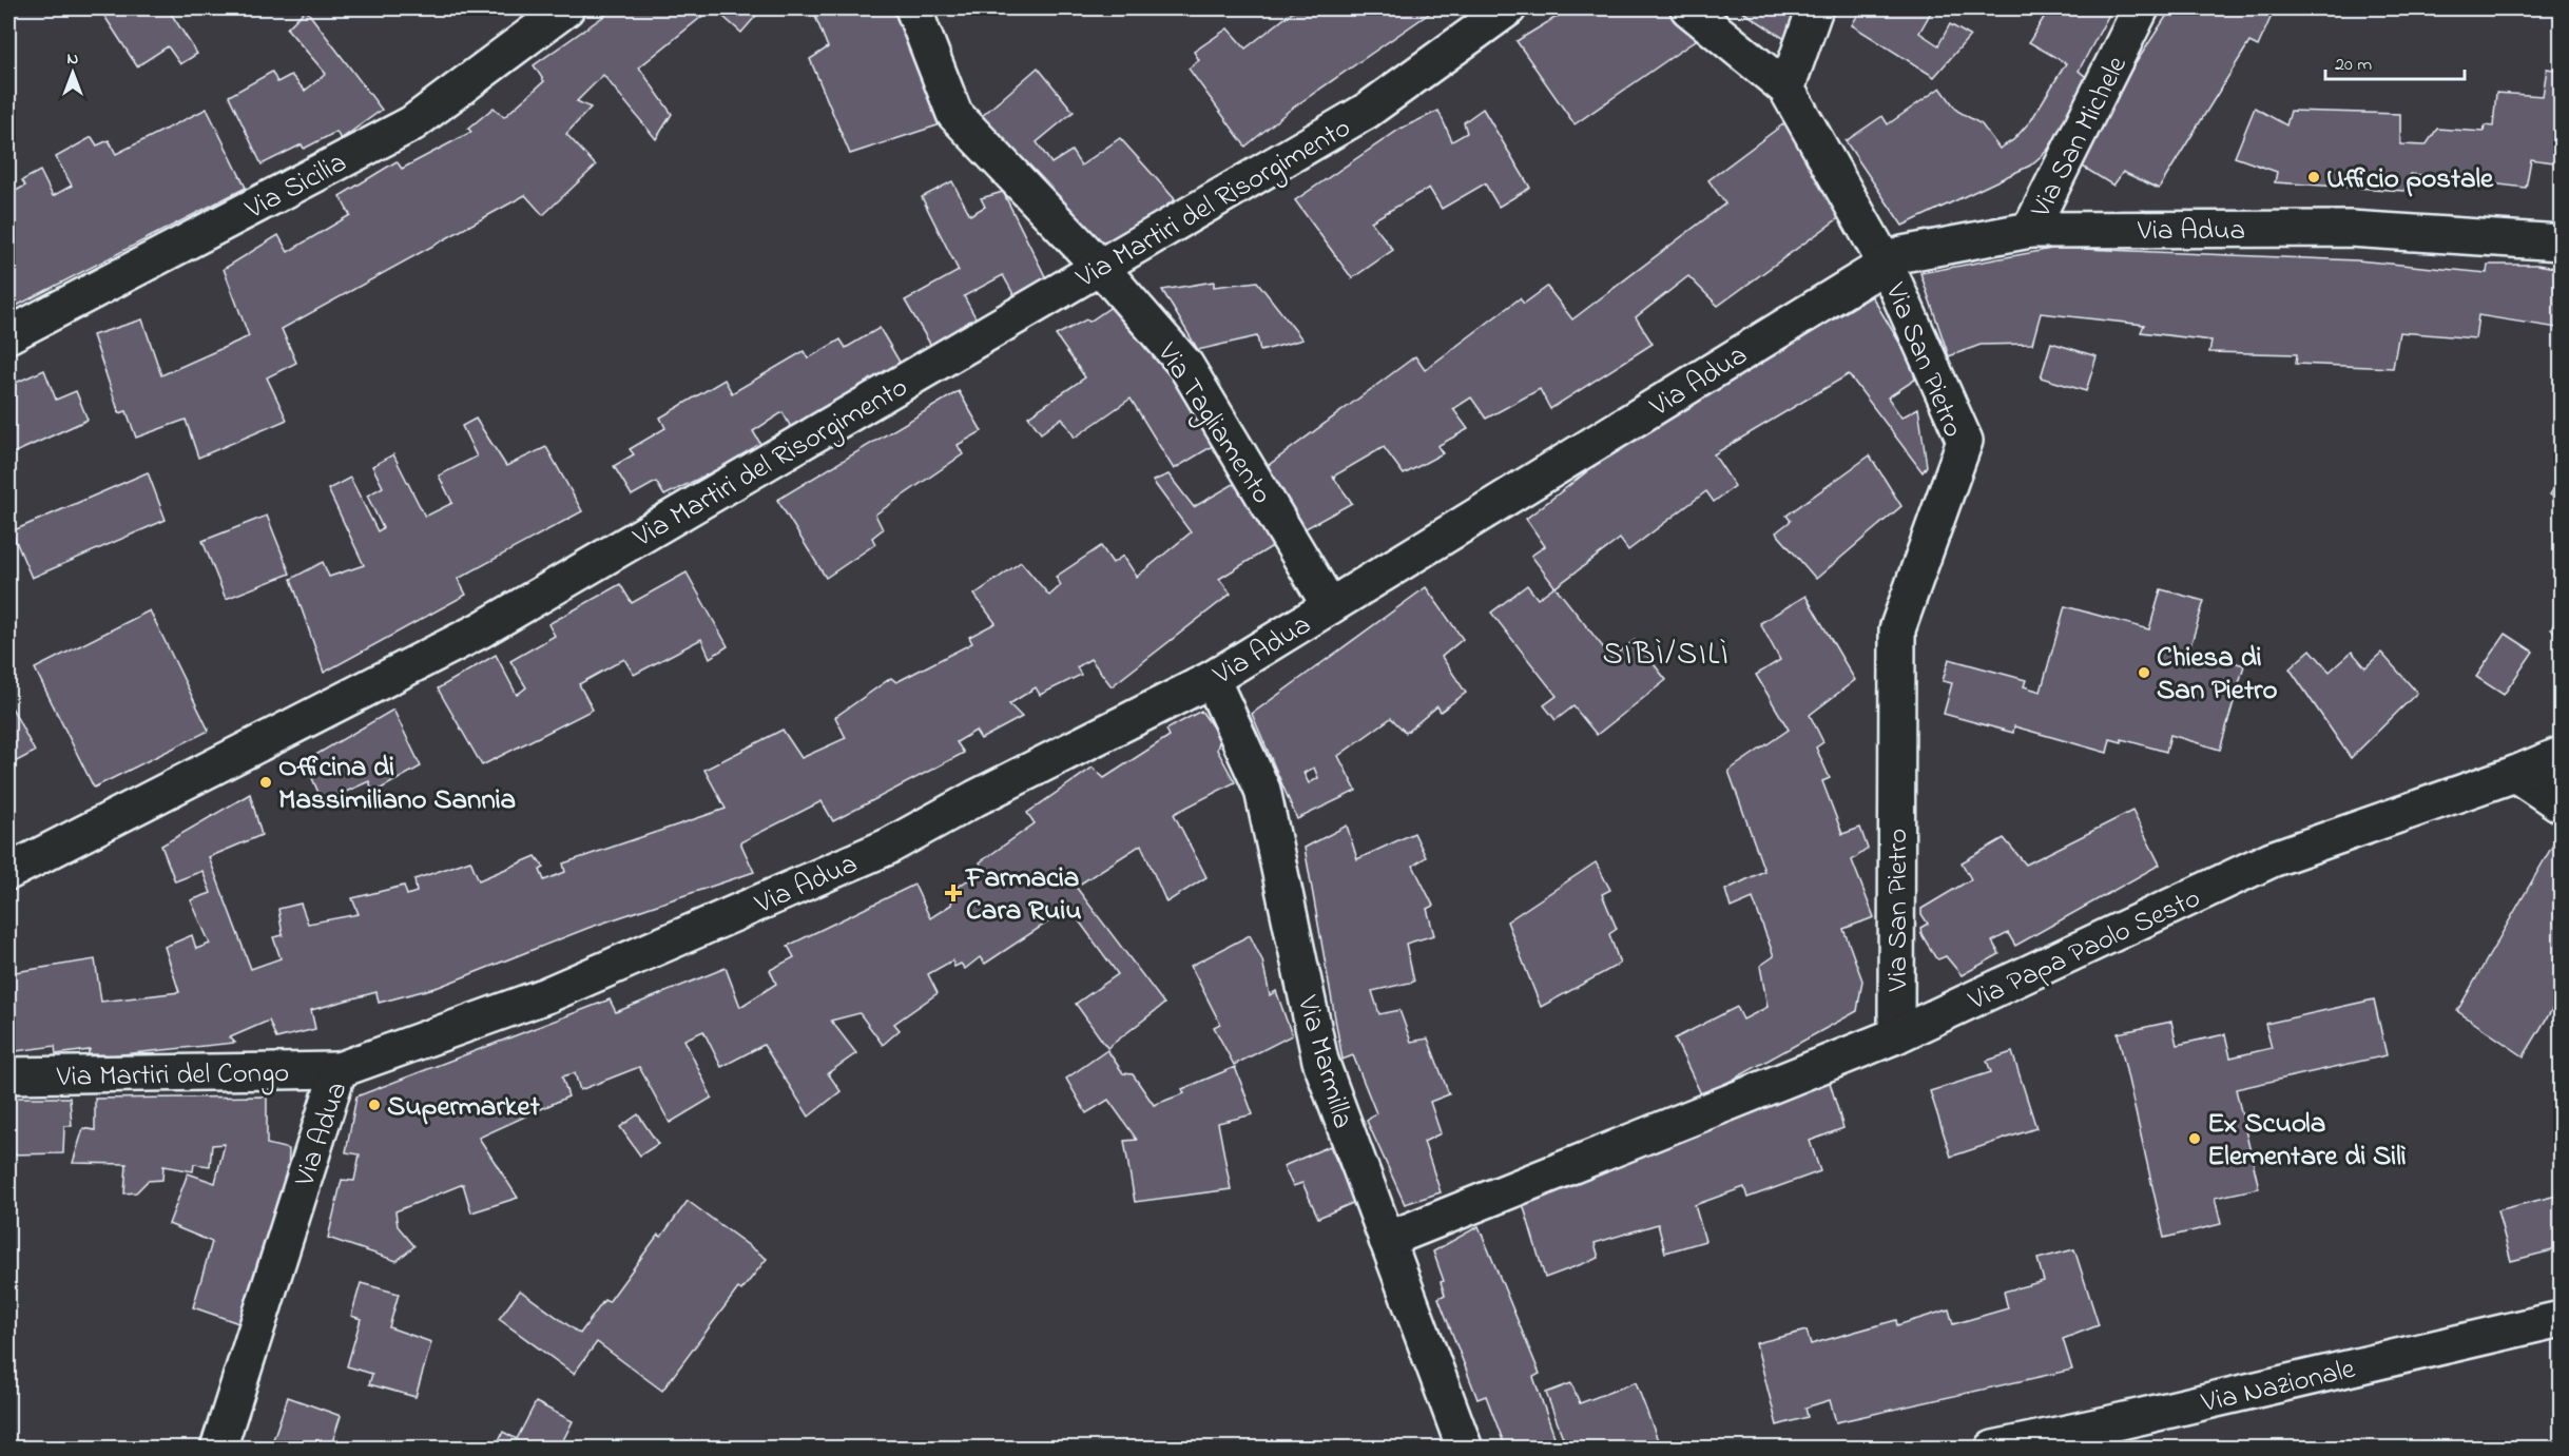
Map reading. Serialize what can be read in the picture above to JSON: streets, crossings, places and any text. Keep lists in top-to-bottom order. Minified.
{"streets":{"street":["Via San Michele","Via Sicilia","Via Martiri del Risorgimento","Via Adua","Via San Pietro","Via Tagliamento","Via Papa Paolo Sesto","Via Marmilla","Via Martiri del Congo","Via Nazionale"]},"crossings":[["Via San Michele","Via Adua"],["Via Martiri del Risorgimento","Via Tagliamento"],["Via Adua","Via San Pietro"],["Via Adua","Via Tagliamento"],["Via Adua","Via Marmilla"],["Via Adua","Via Martiri del Congo"],["Via San Pietro","Via Papa Paolo Sesto"]],"districts":["SIBÌ/SILÌ"],"places":{"other":["Ufficio postale","Chiesa di San Pietro","Officina di Massimiliano Sannia","Supermarket","Ex Scuola Elementare di Silì"],"health":["Farmacia Cara Ruiu"]},"scale_bar":"20 m","north":"top"}
